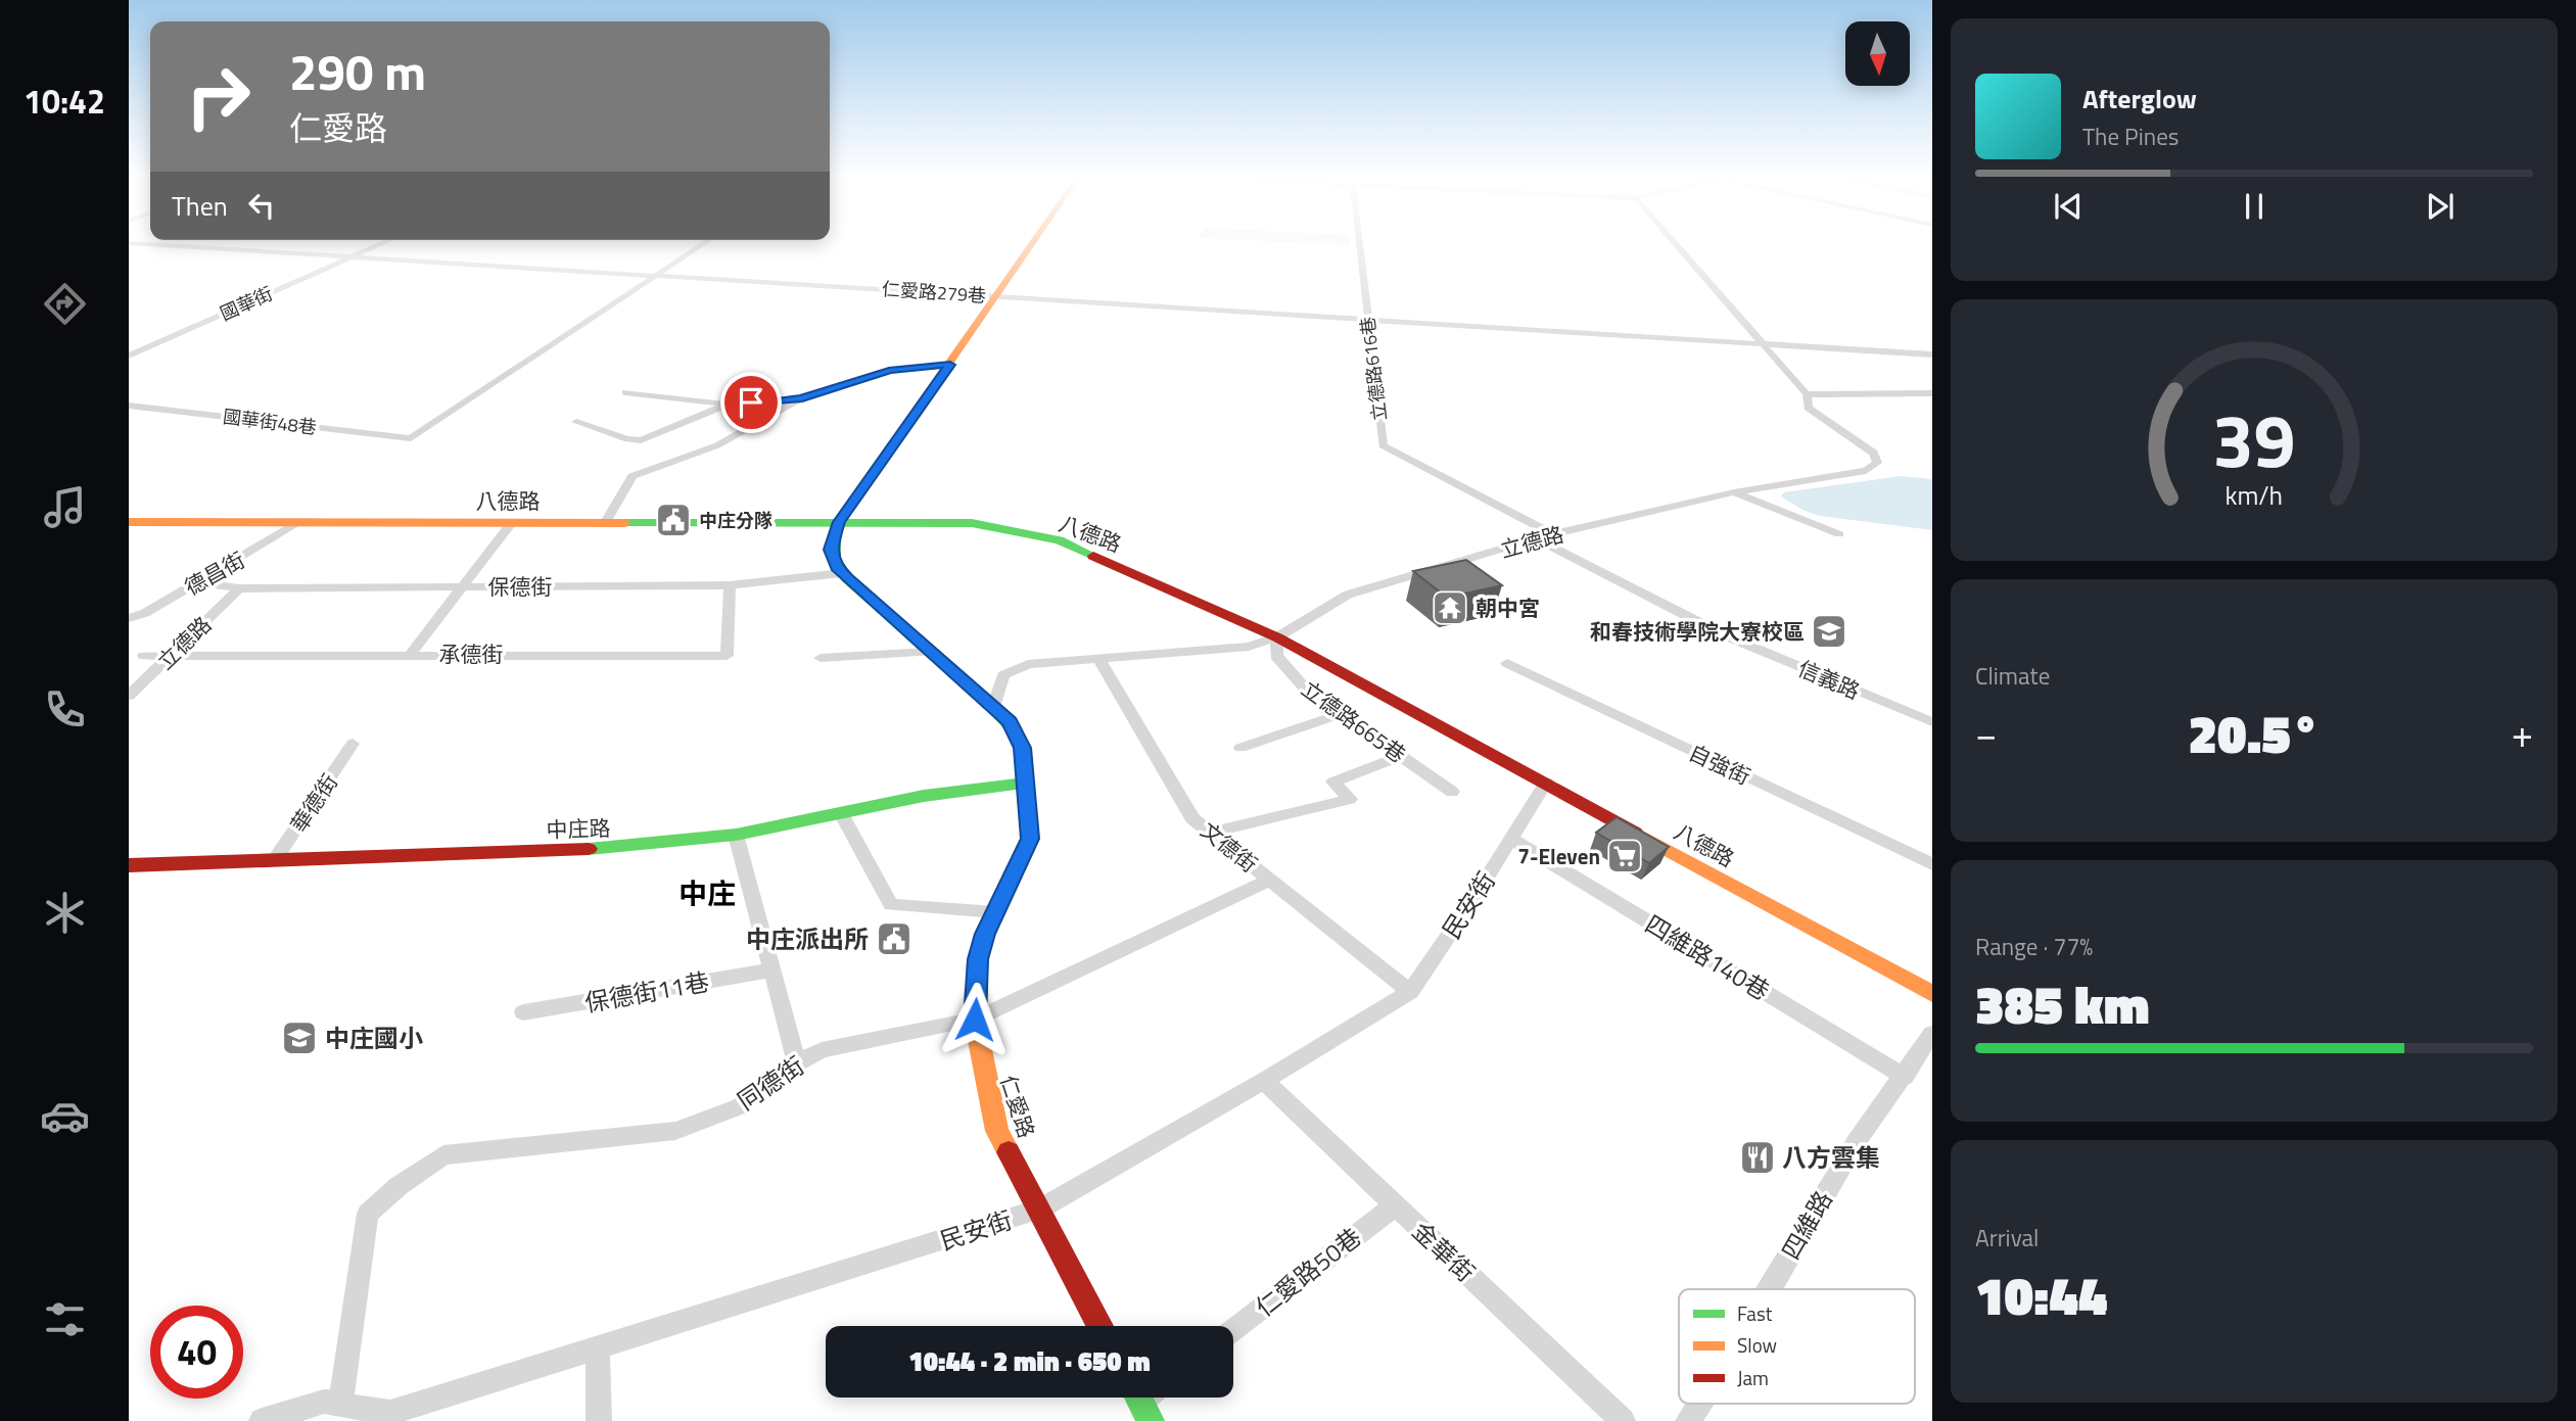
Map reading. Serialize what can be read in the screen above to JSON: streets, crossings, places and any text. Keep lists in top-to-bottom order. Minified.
{"streets":{"street":["仁愛路279巷","國華街","立德路616巷","國華街48巷","八德路","立德路","德昌街","保德街","承德街","信義路","立德路665巷","自強街","華德街","中庄路","文德街","民安街","四維路140巷","保德街11巷","同德街","仁愛路","四維路","金華街","仁愛路50巷"]},"crossings":[["仁愛路279巷","國華街"],["仁愛路279巷","立德路616巷"],["仁愛路279巷","國華街48巷"],["立德路616巷","立德路"],["八德路","立德路"],["八德路","德昌街"],["八德路","立德路665巷"],["八德路","民安街"],["立德路","保德街"],["立德路","承德街"],["立德路","信義路"],["立德路","立德路665巷"],["立德路","文德街"],["立德路","仁愛路"],["德昌街","保德街"],["保德街","承德街"],["保德街","仁愛路"],["華德街","中庄路"],["中庄路","仁愛路"],["文德街","民安街"],["文德街","同德街"],["民安街","四維路140巷"],["民安街","同德街"],["民安街","仁愛路"],["民安街","金華街"],["四維路140巷","四維路"],["同德街","仁愛路"],["金華街","仁愛路50巷"]],"districts":["中庄"],"places":{"public building":["中庄分隊","中庄派出所"],"temple":["朝中宮"],"school or university":["和春技術學院大寮校區","中庄國小"],"supermarket":["7-Eleven"],"restaurant":["八方雲集"]},"legend":["Fast","Slow","Jam"],"north":"bottom","page":{"tabs":"10:42","turn":["290 m","仁愛路"],"song":["Afterglow","The Pines"],"then":"Then","tile":["Climate",["Range · 77%","385 km"],["Arrival","10:44"]],"heat":["−","20.5°","+"],"limit":"40","trip":"10:44 · 2 min · 650 m","gauge":["39","km/h"]}}
